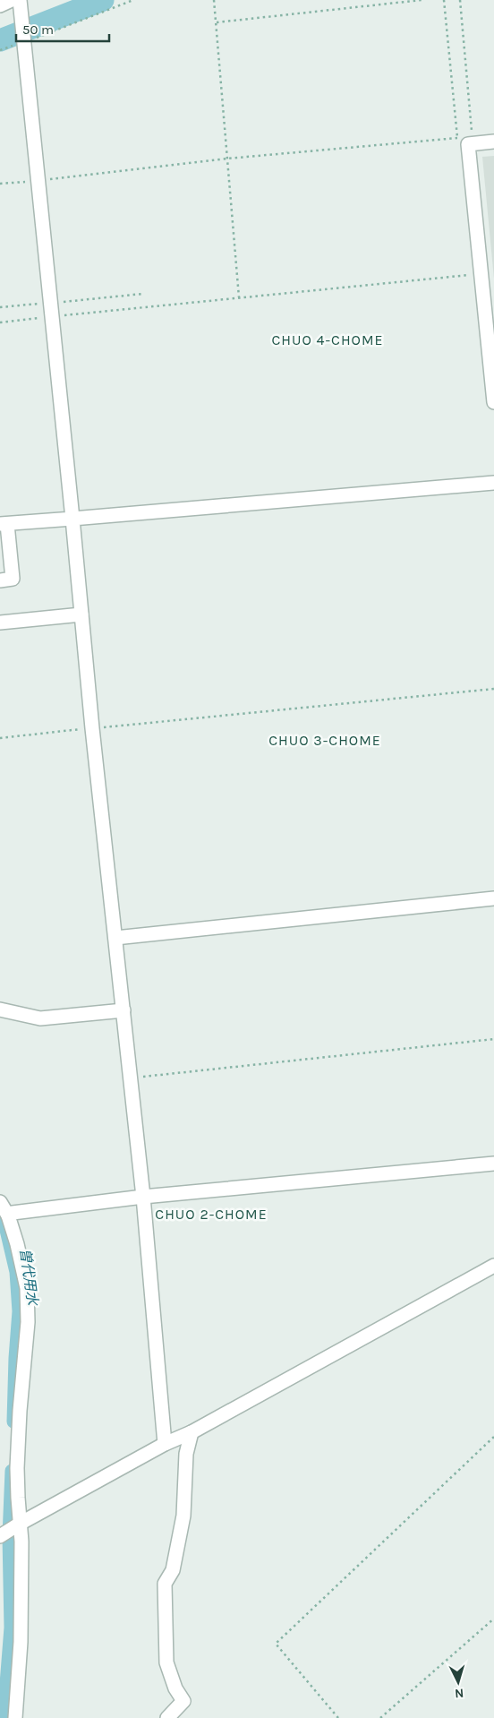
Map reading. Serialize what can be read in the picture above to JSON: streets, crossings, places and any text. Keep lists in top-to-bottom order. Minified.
{"districts":["CHUO 4-CHOME","CHUO 3-CHOME","CHUO 2-CHOME"],"water":["曽代用水"],"scale_bar":"50 m","north":"bottom"}
